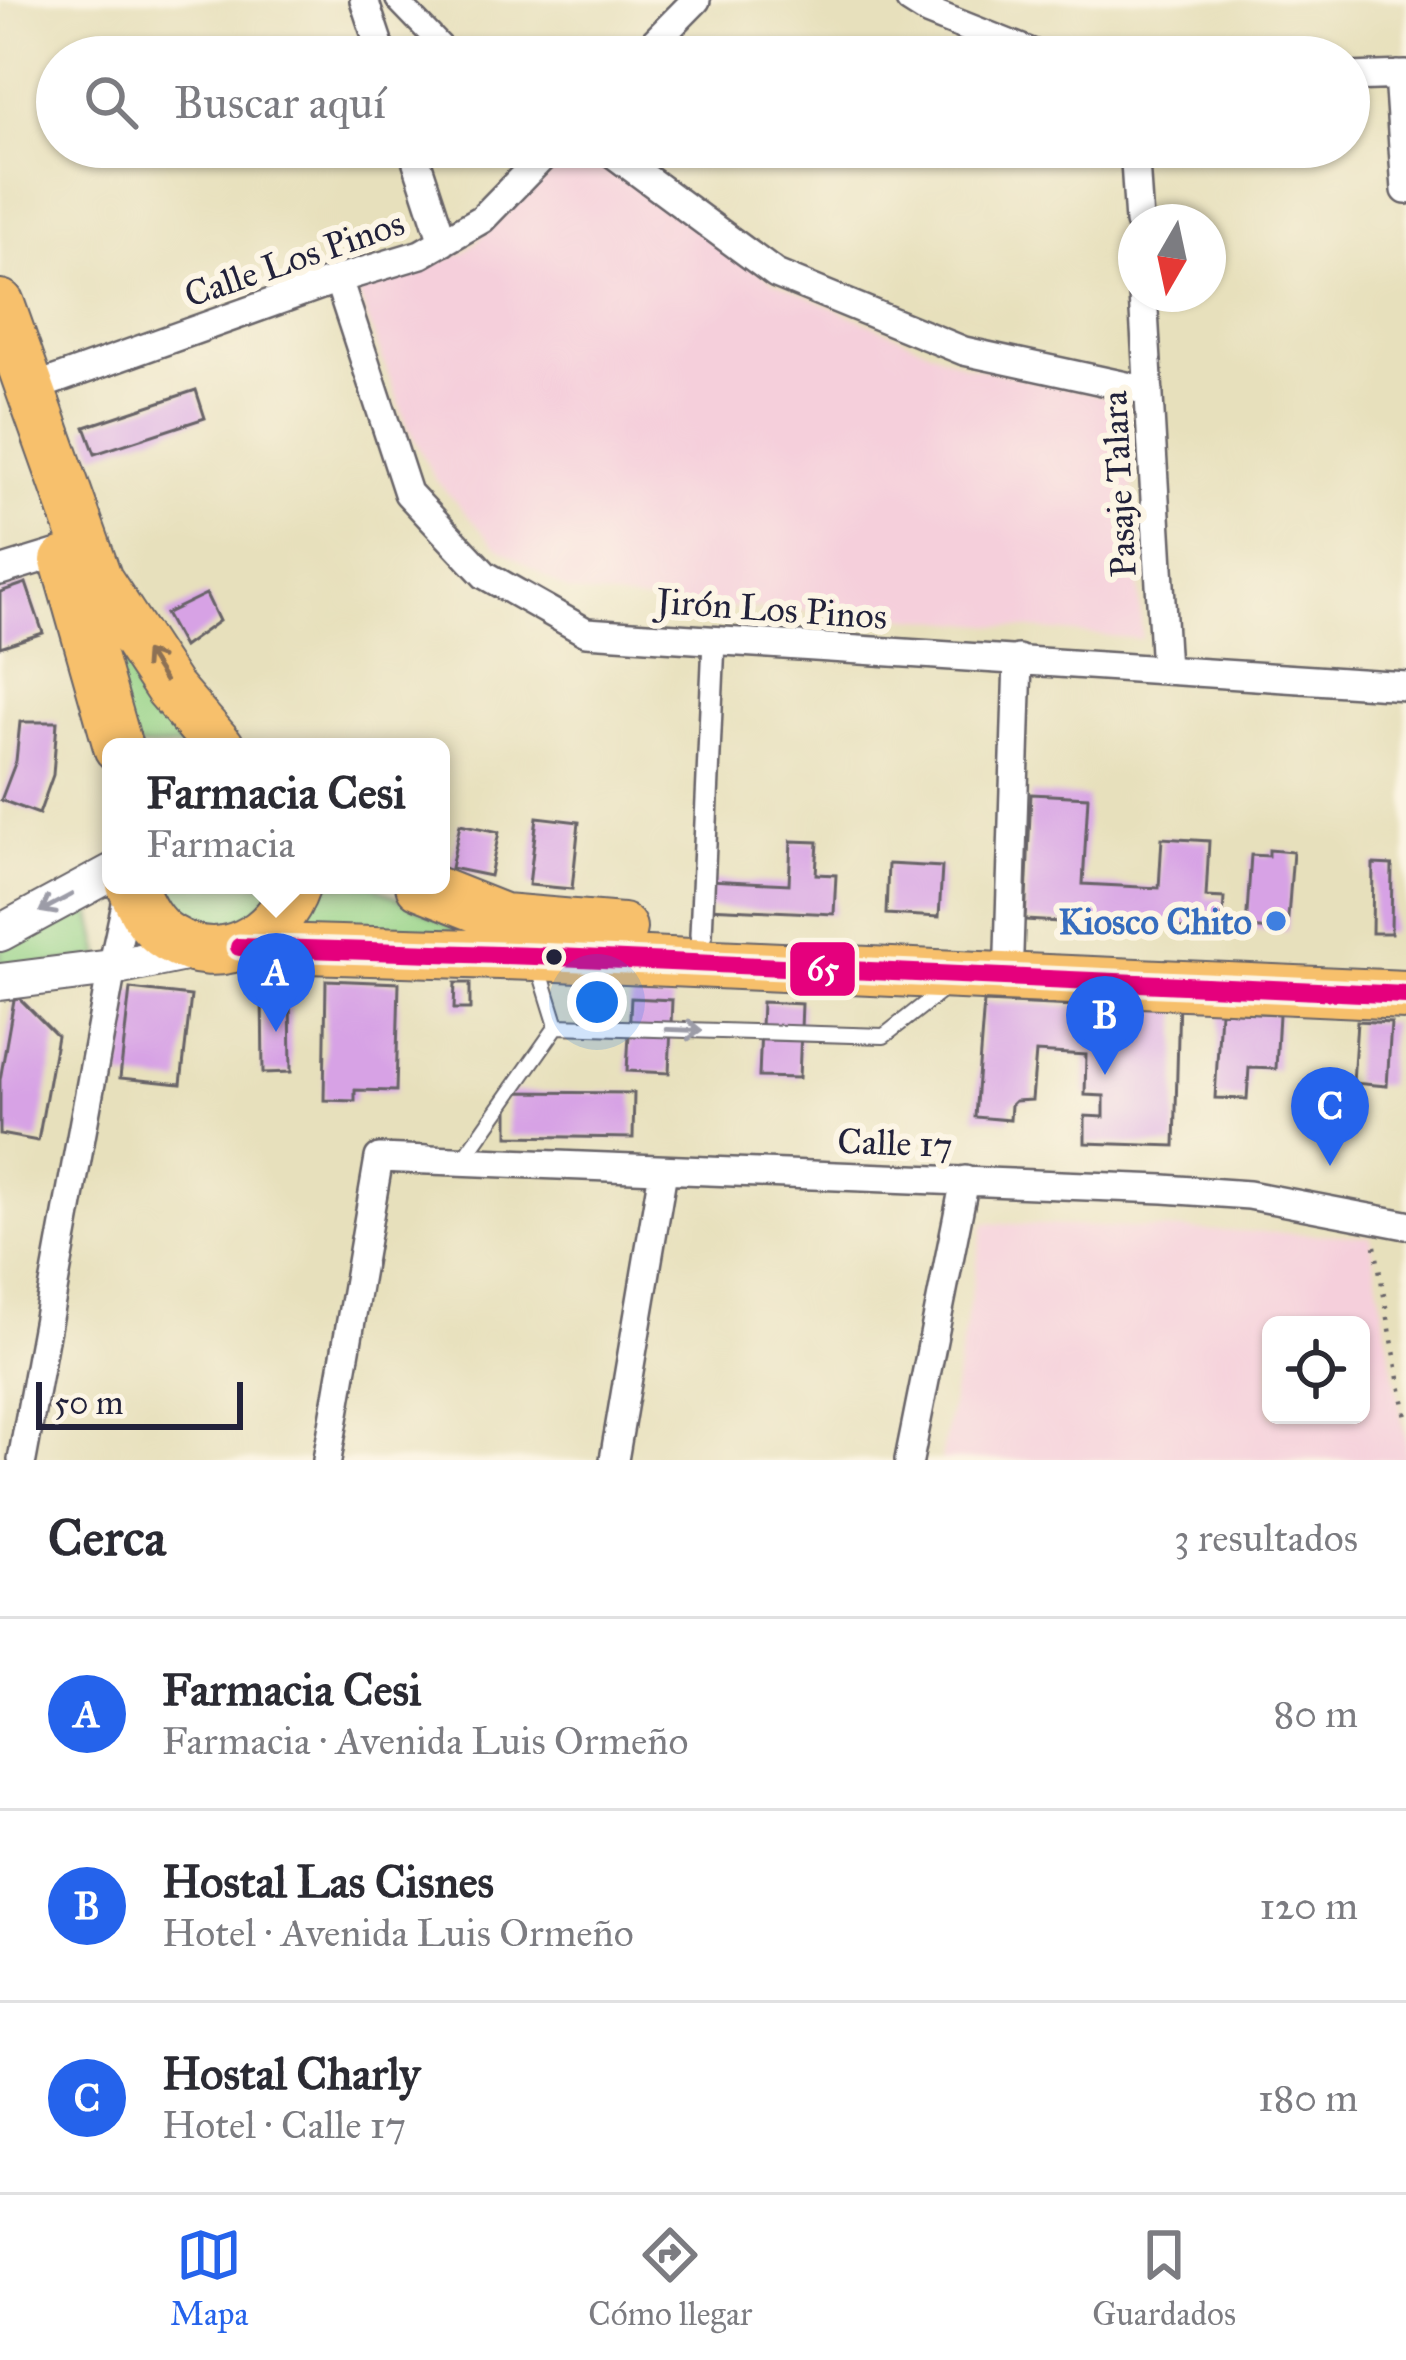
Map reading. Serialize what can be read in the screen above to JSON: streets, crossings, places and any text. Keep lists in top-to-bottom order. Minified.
{"streets":{"street":["Calle Los Pinos","Pasaje Talara","Jirón Los Pinos","Calle 17"]},"crossings":[["Calle Los Pinos","Jirón Los Pinos"],["Pasaje Talara","Jirón Los Pinos"]],"places":["Kiosco Chito"],"lines":["transit line 65"],"scale_bar":"50 m","north":"bottom","page":{"search":"Buscar aquí","popup":["Farmacia Cesi","Farmacia"],"pins":["A","B","C"],"scale":"50 m","heading":["Cerca","3 resultados"],"list":[{"mark":"A","name":"Farmacia Cesi","note":"Farmacia · Avenida Luis Ormeño","value":"80 m"},{"mark":"B","name":"Hostal Las Cisnes","note":"Hotel · Avenida Luis Ormeño","value":"120 m"},{"mark":"C","name":"Hostal Charly","note":"Hotel · Calle 17","value":"180 m"}],"nav":["Mapa","Cómo llegar","Guardados"]}}
